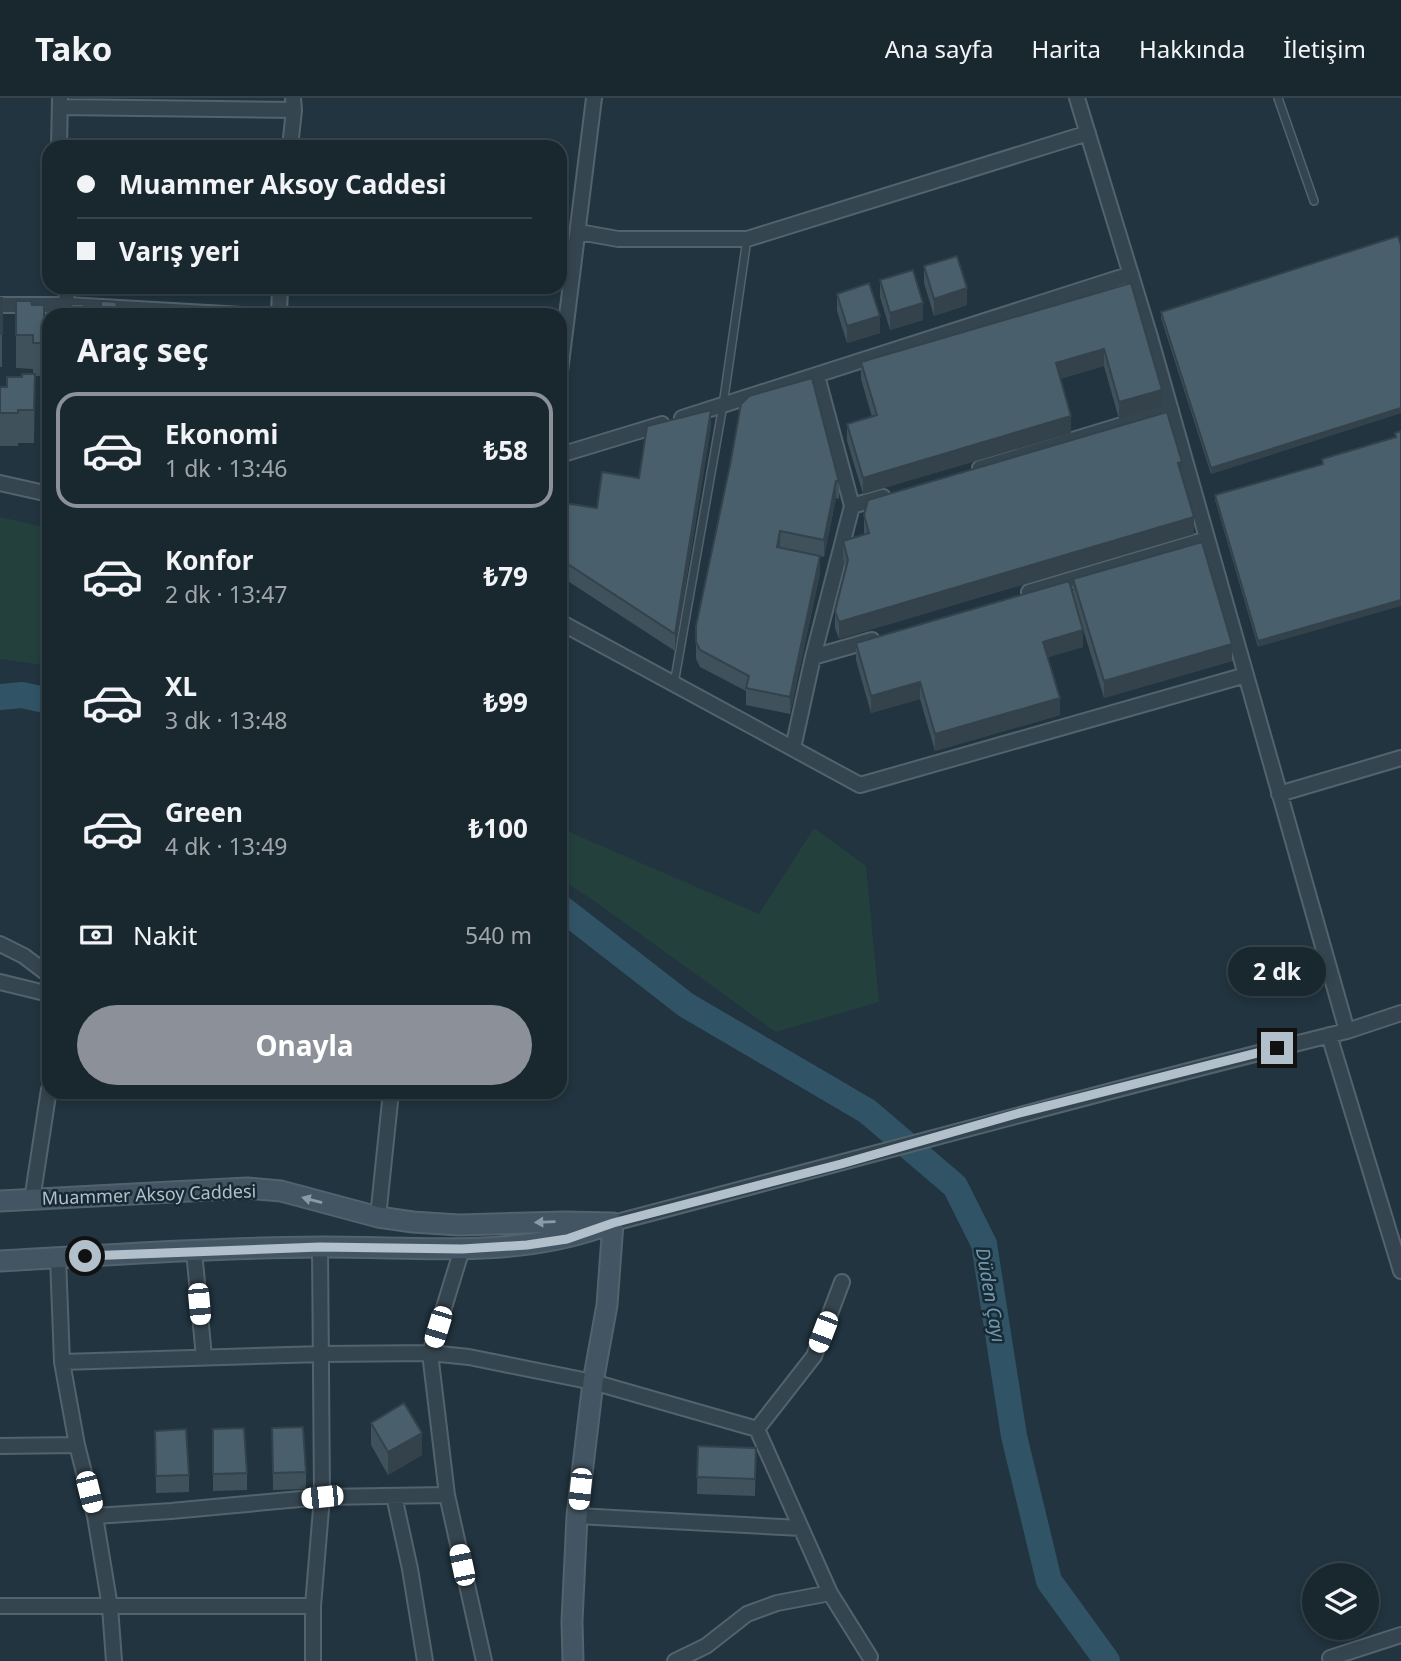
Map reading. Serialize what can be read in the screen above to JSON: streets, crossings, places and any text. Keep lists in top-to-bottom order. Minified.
{"streets":{"main road":["Muammer Aksoy Caddesi"]},"water":["Düden Çayı"],"page":{"header":"Tako","nav":["Ana sayfa","Harita","Hakkında","İletişim"],"banner":["Muammer Aksoy Caddesi","Varış yeri"],"heading":"Araç seç","list":[{"name":"Ekonomi","note":"1 dk · 13:46","value":"₺58"},{"name":"Konfor","note":"2 dk · 13:47","value":"₺79"},{"name":"XL","note":"3 dk · 13:48","value":"₺99"},{"name":"Green","note":"4 dk · 13:49","value":"₺100"}],"pay":["Nakit","540 m"],"bubble":"2 dk","buttons":"Onayla"}}
